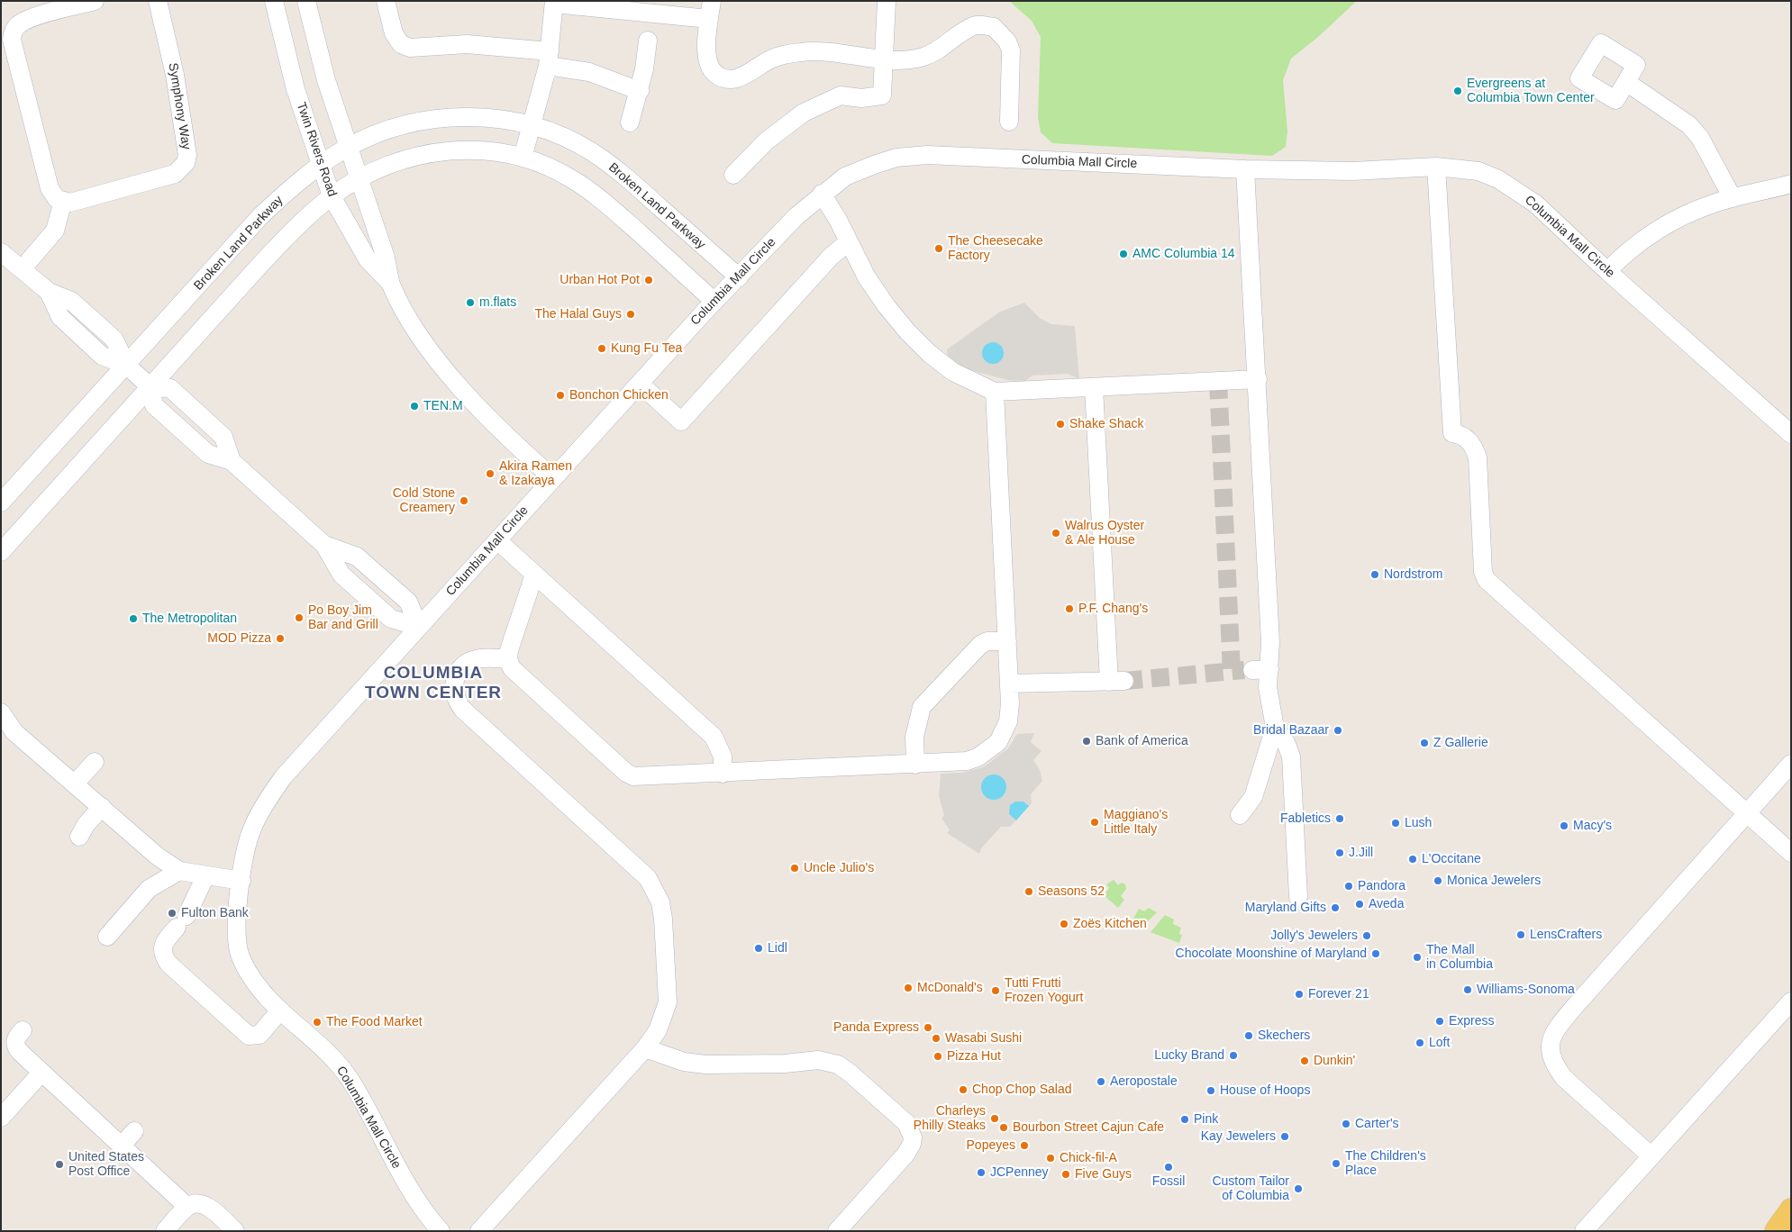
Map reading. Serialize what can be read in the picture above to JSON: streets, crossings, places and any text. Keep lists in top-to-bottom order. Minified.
{"streets":{"street":["Symphony Way","Twin Rivers Road","Columbia Mall Circle","Broken Land Parkway"]},"crossings":[["Twin Rivers Road","Columbia Mall Circle"],["Twin Rivers Road","Broken Land Parkway"],["Columbia Mall Circle","Broken Land Parkway"]],"districts":["COLUMBIA TOWN CENTER"],"places":["Evergreens at Columbia Town Center","The Cheesecake Factory","AMC Columbia 14","Urban Hot Pot","m.flats","The Halal Guys","Kung Fu Tea","Bonchon Chicken","TEN.M","Shake Shack","Akira Ramen & Izakaya","Cold Stone Creamery","Walrus Oyster & Ale House","Nordstrom","P.F. Chang's","Po Boy Jim Bar and Grill","The Metropolitan","MOD Pizza","Bridal Bazaar","Bank of America","Z Gallerie","Fabletics","Maggiano's Little Italy","Lush","Macy's","J.Jill","L'Occitane","Uncle Julio's","Monica Jewelers","Pandora","Seasons 52","Aveda","Maryland Gifts","Fulton Bank","Zoës Kitchen","LensCrafters","Jolly's Jewelers","Lidl","Chocolate Moonshine of Maryland","The Mall in Columbia","McDonald's","Williams-Sonoma","Tutti Frutti Frozen Yogurt","Forever 21","Express","The Food Market","Panda Express","Skechers","Wasabi Sushi","Loft","Lucky Brand","Pizza Hut","Dunkin'","Aeropostale","Chop Chop Salad","House of Hoops","Charleys Philly Steaks","Pink","Carter's","Bourbon Street Cajun Cafe","Kay Jewelers","Popeyes","Chick-fil-A","The Children's Place","United States Post Office","Fossil","JCPenney","Five Guys","Custom Tailor of Columbia"]}
